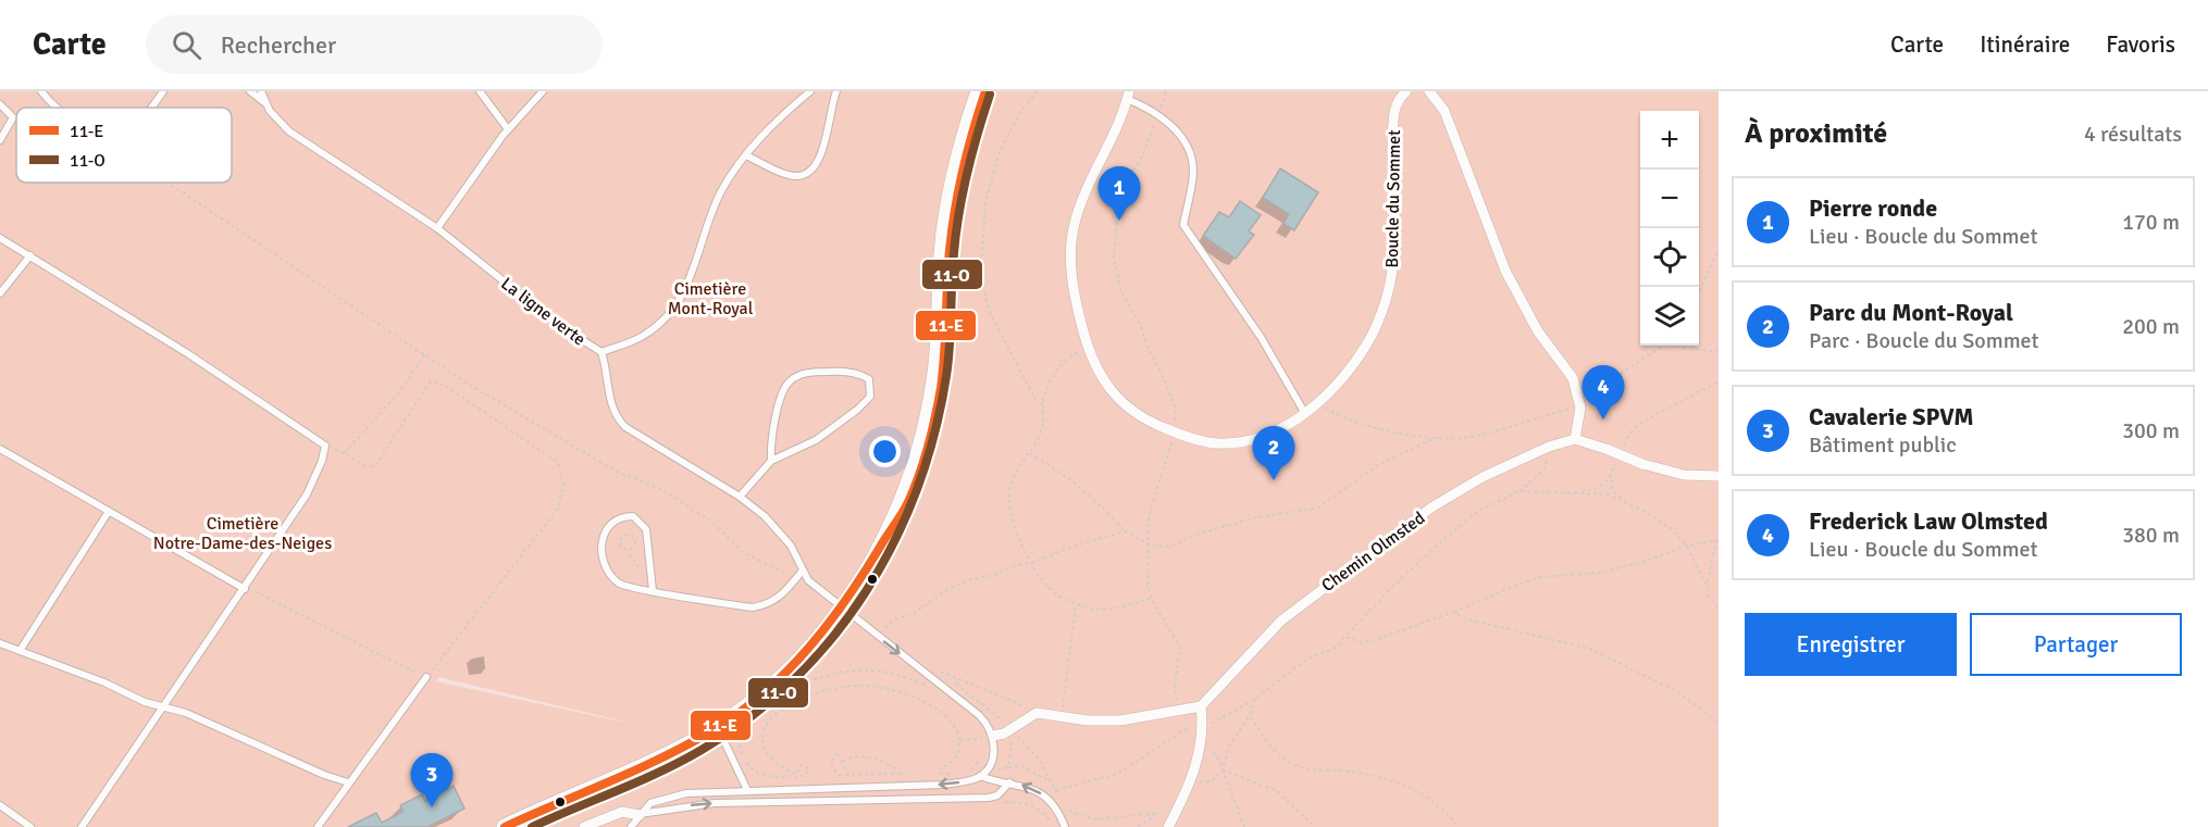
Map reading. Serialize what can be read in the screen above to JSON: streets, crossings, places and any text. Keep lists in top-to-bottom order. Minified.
{"streets":{"street":["Boucle du Sommet","Chemin Olmsted"],"lane":["La ligne verte"]},"parks":["Cimetière Mont-Royal","Cimetière Notre-Dame-des-Neiges"],"lines":["transit line 11-E","transit line 11-O"],"legend":["11-E","11-O"],"page":{"header":"Carte","search":"Rechercher","nav":["Carte","Itinéraire","Favoris"],"heading":["À proximité","4 résultats"],"map_buttons":["+","−"],"pins":["1","4","2","3"],"list":[{"mark":"1","name":"Pierre ronde","note":"Lieu · Boucle du Sommet","value":"170 m"},{"mark":"2","name":"Parc du Mont-Royal","note":"Parc · Boucle du Sommet","value":"200 m"},{"mark":"3","name":"Cavalerie SPVM","note":"Bâtiment public","value":"300 m"},{"mark":"4","name":"Frederick Law Olmsted","note":"Lieu · Boucle du Sommet","value":"380 m"}],"buttons":["Enregistrer","Partager"]}}
